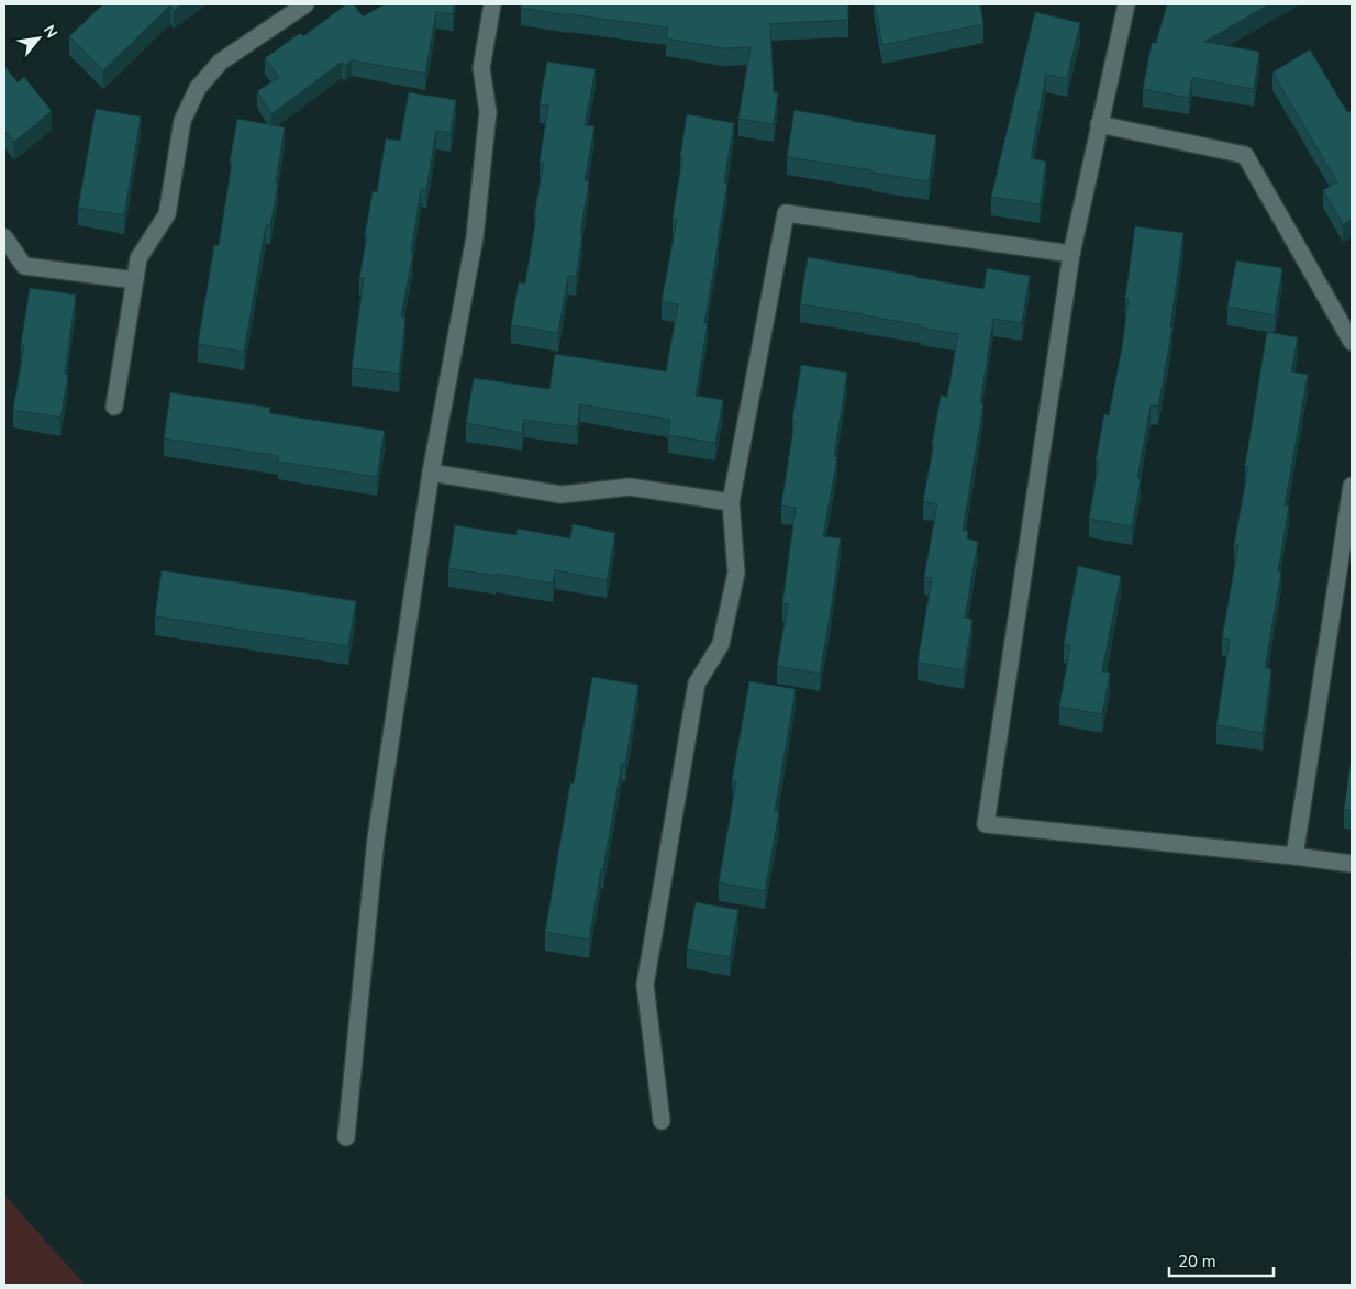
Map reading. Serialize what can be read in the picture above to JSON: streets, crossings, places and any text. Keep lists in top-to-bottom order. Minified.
{"scale_bar":"20 m","north":"top right"}
